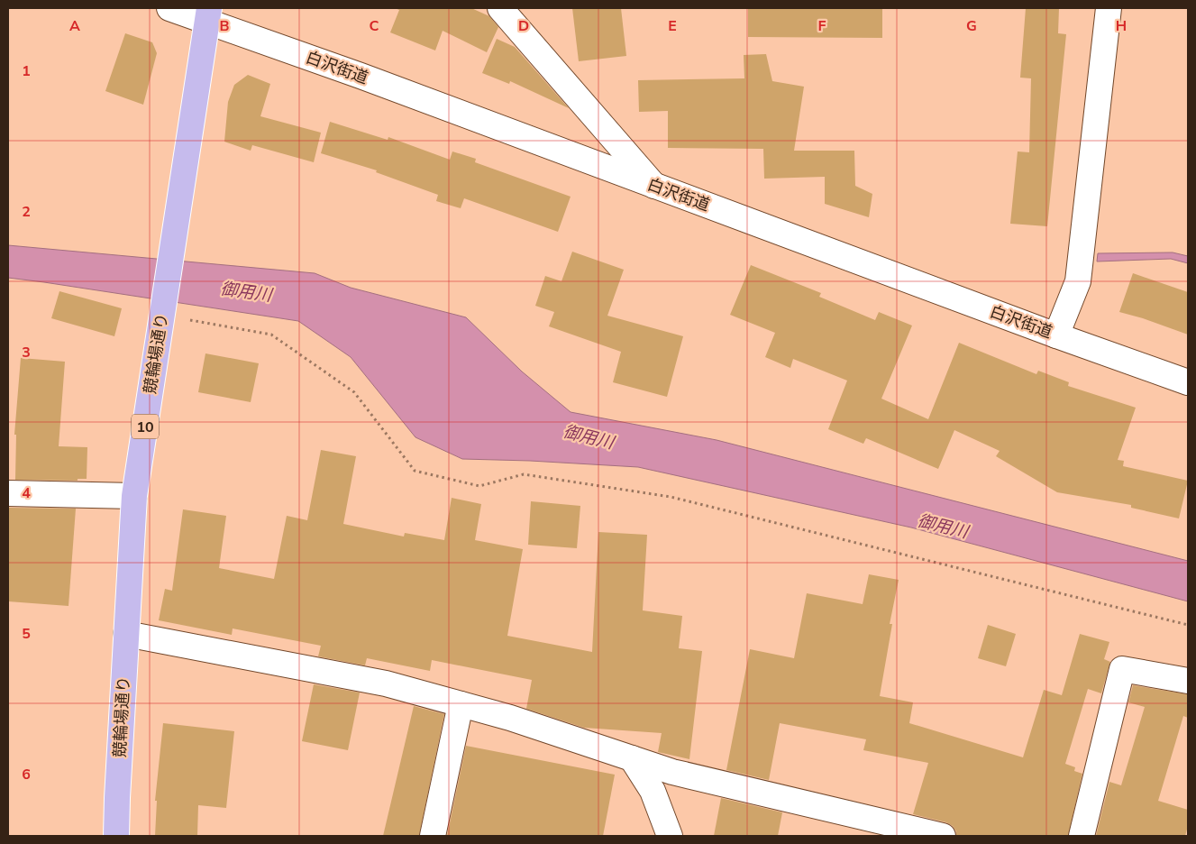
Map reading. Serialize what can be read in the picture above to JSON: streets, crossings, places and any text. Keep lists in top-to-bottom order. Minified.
{"streets":{"main road":["競輪場通り","10"],"street":["白沢街道"]},"crossings":[["白沢街道","競輪場通り"]],"water":["御用川"],"grid":{"columns":["A","B","C","D","E","F","G","H"],"rows":["1","2","3","4","5","6"]}}
